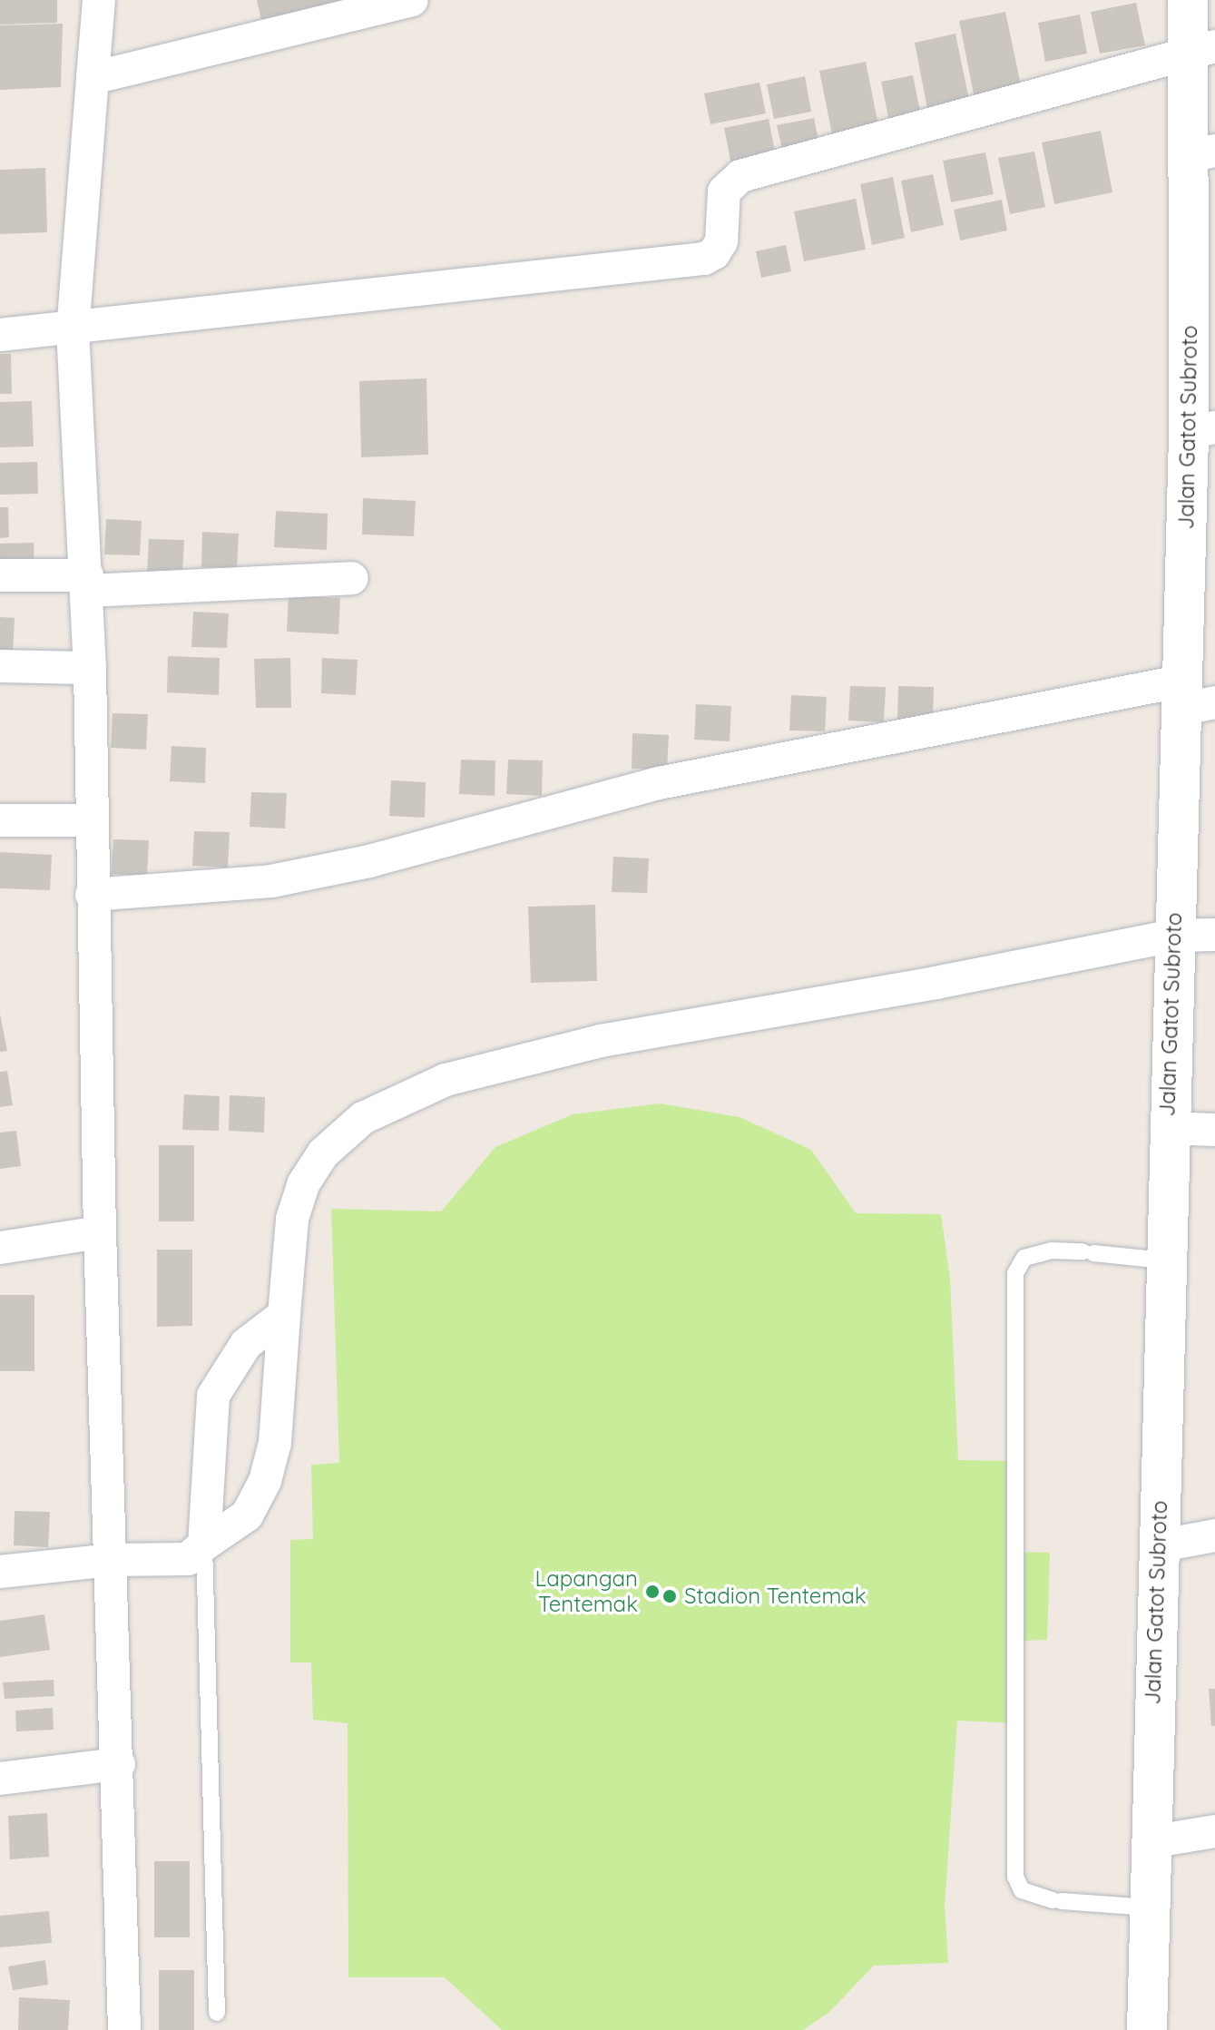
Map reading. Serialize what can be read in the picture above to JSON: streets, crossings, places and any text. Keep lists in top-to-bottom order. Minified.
{"streets":{"street":["Jalan Gatot Subroto"]},"places":["Lapangan Tentemak","Stadion Tentemak"]}
